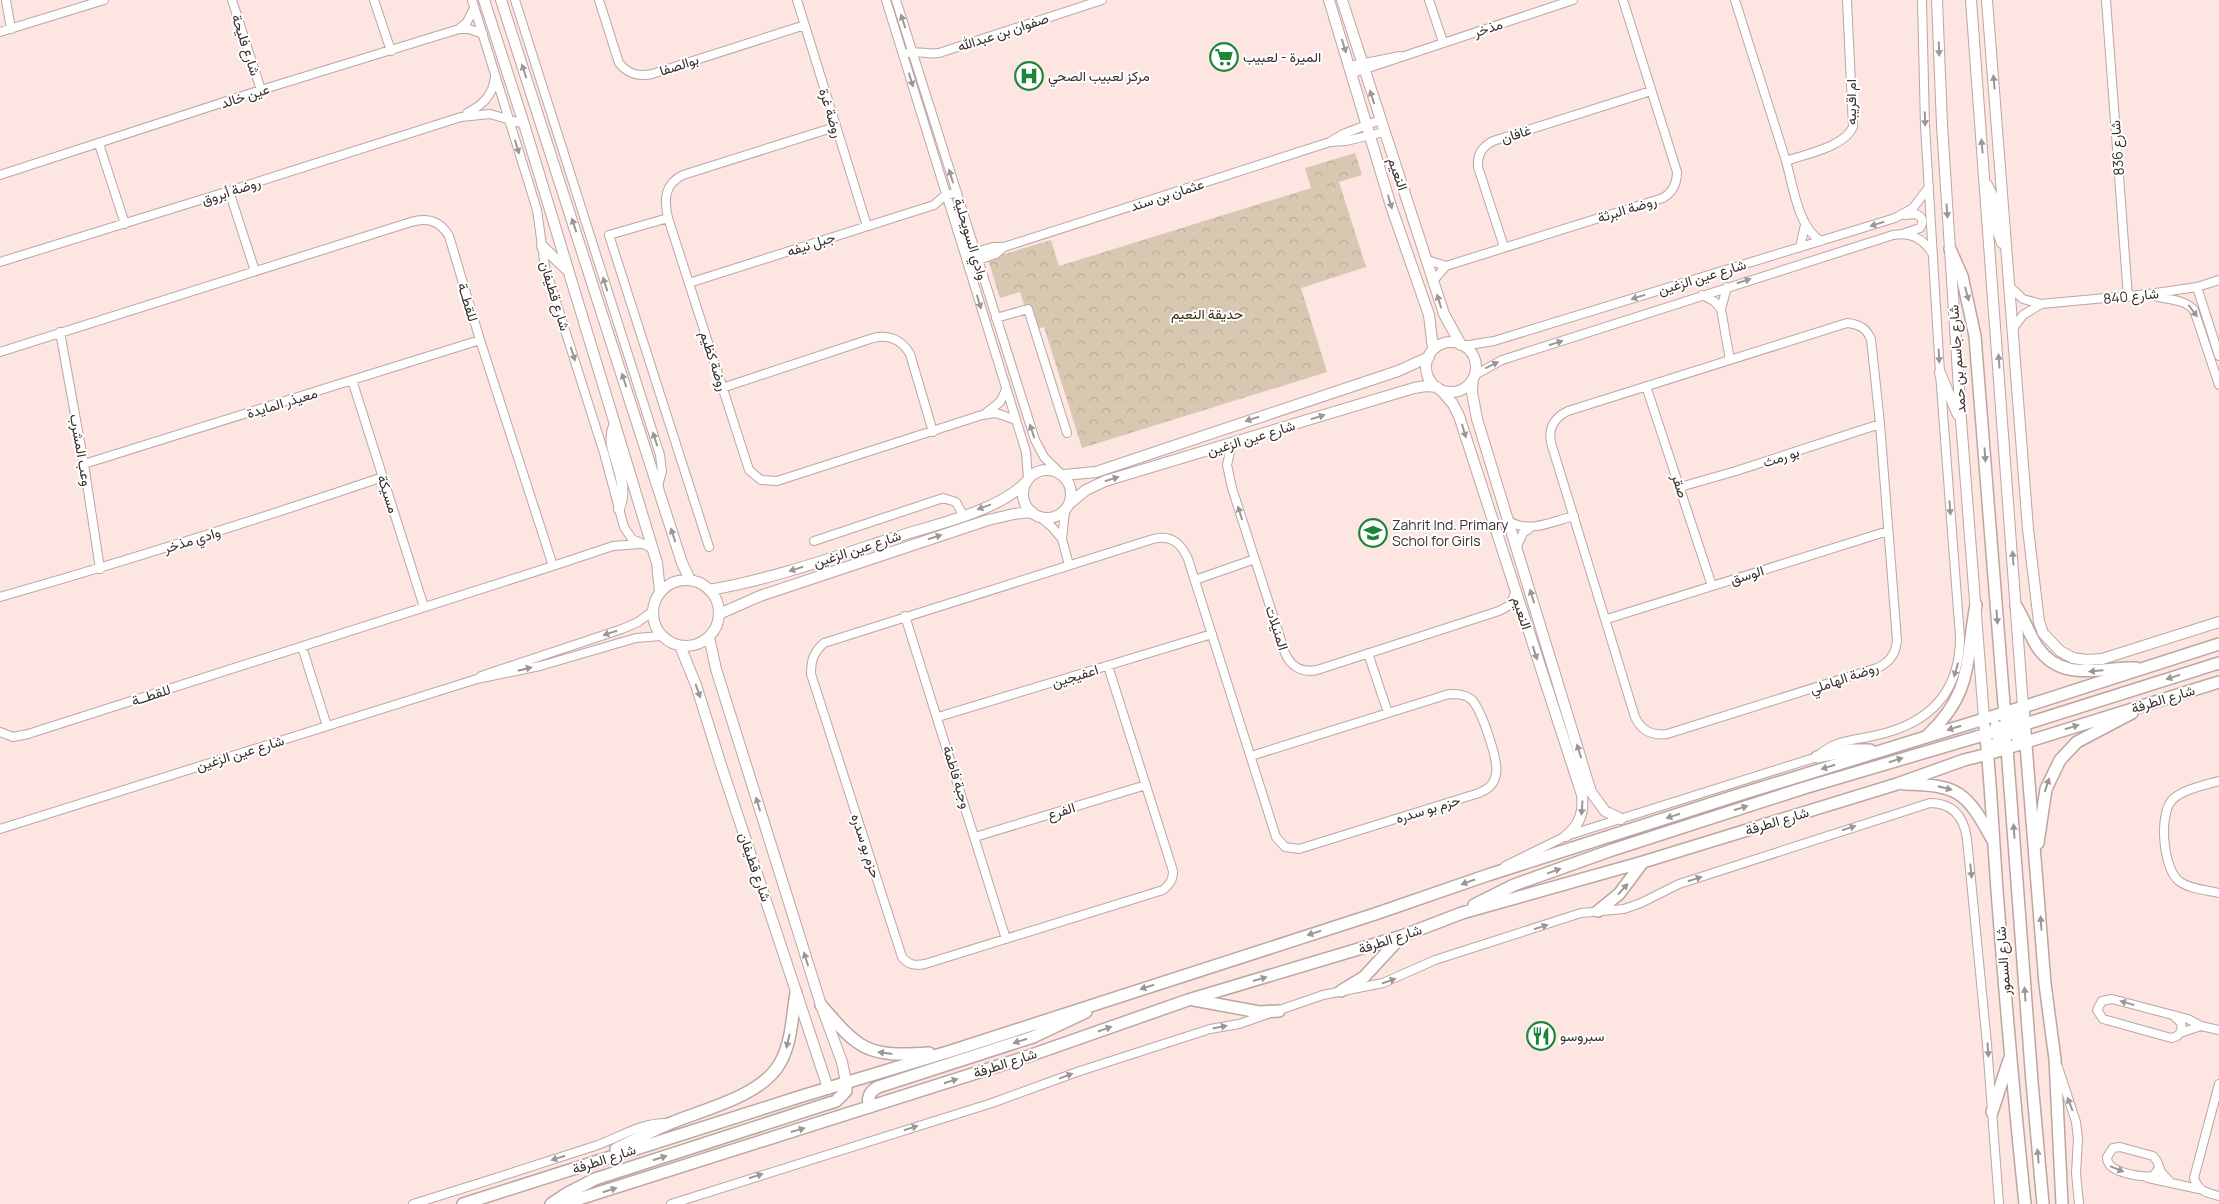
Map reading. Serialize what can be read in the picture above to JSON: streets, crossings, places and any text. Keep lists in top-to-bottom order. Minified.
{"streets":{"main road":["شارع الطرفة","شارع السمور"],"street":["مذخر","صفوان بن عبدالله","شارع فليحة","بوالصفا","عين خالد","ام اقريبه","روضة غرة","غافان","شارع 836","النعيم","روضة أبروق","عثمان بن سند","روضة البرثة","وادي السويحلية","جبل نيفه","شارع عين الزغين","شارع قطيفان","شارع 840","للقطــة","شارع جاسم بن حمد","روضة كظيم","معيذر المايدة","وعب المشرب","بو رمث","صقر","مسيكة","وادي مذخر","الوسق","المنيلات","اعفيجين","روضة الهاملي","وجبة فاطمة","حزم بو سدره","الفرع"]},"crossings":[["مذخر","النعيم"],["صفوان بن عبدالله","وادي السويحلية"],["شارع فليحة","عين خالد"],["بوالصفا","روضة غرة"],["روضة غرة","جبل نيفه"],["روضة غرة","روضة كظيم"],["غافان","روضة البرثة"],["شارع 836","شارع 840"],["النعيم","عثمان بن سند"],["النعيم","شارع عين الزغين"],["النعيم","المنيلات"],["النعيم","شارع الطرفة"],["روضة أبروق","شارع قطيفان"],["عثمان بن سند","وادي السويحلية"],["وادي السويحلية","جبل نيفه"],["وادي السويحلية","شارع عين الزغين"],["وادي السويحلية","روضة كظيم"],["جبل نيفه","روضة كظيم"],["شارع عين الزغين","شارع قطيفان"],["شارع عين الزغين","شارع جاسم بن حمد"],["شارع عين الزغين","المنيلات"],["شارع قطيفان","للقطــة"],["شارع قطيفان","شارع الطرفة"],["للقطــة","معيذر المايدة"],["للقطــة","وعب المشرب"],["للقطــة","مسيكة"],["شارع جاسم بن حمد","شارع الطرفة"],["شارع جاسم بن حمد","شارع السمور"],["معيذر المايدة","وعب المشرب"],["معيذر المايدة","مسيكة"],["وعب المشرب","وادي مذخر"],["بو رمث","صقر"],["بو رمث","روضة الهاملي"],["صقر","الوسق"],["صقر","روضة الهاملي"],["مسيكة","وادي مذخر"],["الوسق","روضة الهاملي"],["اعفيجين","وجبة فاطمة"],["اعفيجين","حزم بو سدره"],["شارع الطرفة","شارع السمور"],["وجبة فاطمة","حزم بو سدره"],["وجبة فاطمة","الفرع"],["حزم بو سدره","الفرع"]],"parks":["حديقة النعيم"],"places":{"supermarket":["الميرة - لعبيب"],"hospital":["مركز لعبيب الصحي"],"school or university":["Zahrit Ind. Primary Schol for Girls"],"restaurant":["سبروسو"]}}
